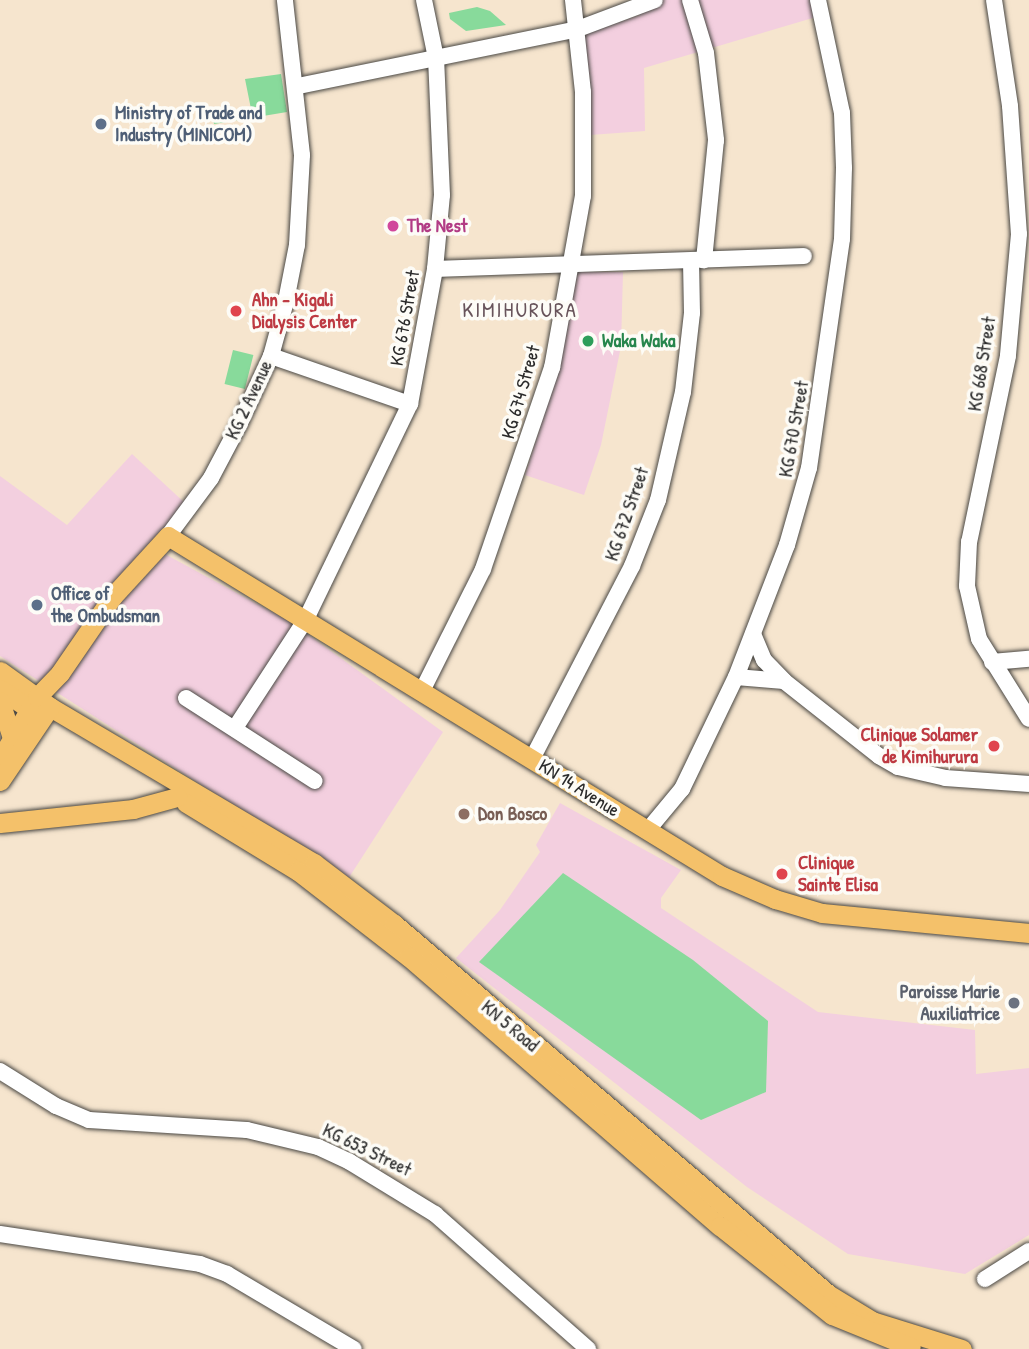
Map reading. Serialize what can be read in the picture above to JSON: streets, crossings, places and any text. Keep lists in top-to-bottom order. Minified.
{"streets":{"main road":["KG 2 Avenue","KN 14 Avenue","KN 5 Road"],"street":["KG 676 Street","KG 668 Street","KG 674 Street","KG 670 Street","KG 672 Street","KG 653 Street"]},"crossings":[["KG 676 Street","KN 14 Avenue"],["KG 674 Street","KN 14 Avenue"],["KG 2 Avenue","KN 14 Avenue"],["KG 2 Avenue","KN 5 Road"],["KG 670 Street","KN 14 Avenue"],["KG 672 Street","KN 14 Avenue"]],"districts":["KIMIHURURA"],"places":["Ministry of Trade and Industry (MINICOM)","The Nest","Ahn - Kigali Dialysis Center","Waka Waka","Office of the Ombudsman","Clinique Solamer de Kimihurura","Don Bosco","Clinique Sainte Elisa","Paroisse Marie Auxiliatrice"]}
